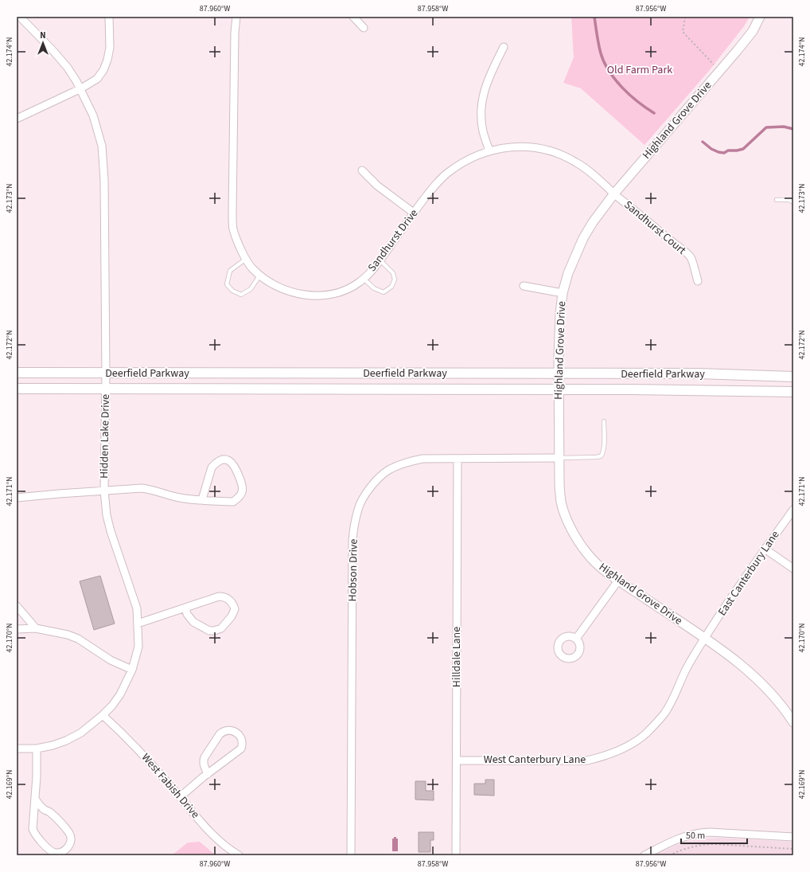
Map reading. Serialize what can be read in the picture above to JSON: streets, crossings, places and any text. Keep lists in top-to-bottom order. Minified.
{"streets":{"main road":["Deerfield Parkway"],"street":["Highland Grove Drive","Sandhurst Court","Sandhurst Drive","Hidden Lake Drive","Hobson Drive","East Canterbury Lane","Hilldale Lane","West Canterbury Lane","West Fabish Drive"]},"crossings":[["Highland Grove Drive","Sandhurst Court"],["Highland Grove Drive","Sandhurst Drive"],["Highland Grove Drive","Deerfield Parkway"],["Highland Grove Drive","Hobson Drive"],["Highland Grove Drive","East Canterbury Lane"],["Highland Grove Drive","West Canterbury Lane"],["Sandhurst Court","Sandhurst Drive"],["Deerfield Parkway","Hidden Lake Drive"],["Hidden Lake Drive","West Fabish Drive"],["Hobson Drive","Hilldale Lane"],["East Canterbury Lane","West Canterbury Lane"],["Hilldale Lane","West Canterbury Lane"]],"parks":["Old Farm Park"],"scale_bar":"50 m","north":"top","coordinates":["87.960°W","87.958°W","87.956°W","42.174°N","42.173°N","42.172°N","42.171°N","42.170°N","42.169°N"]}
